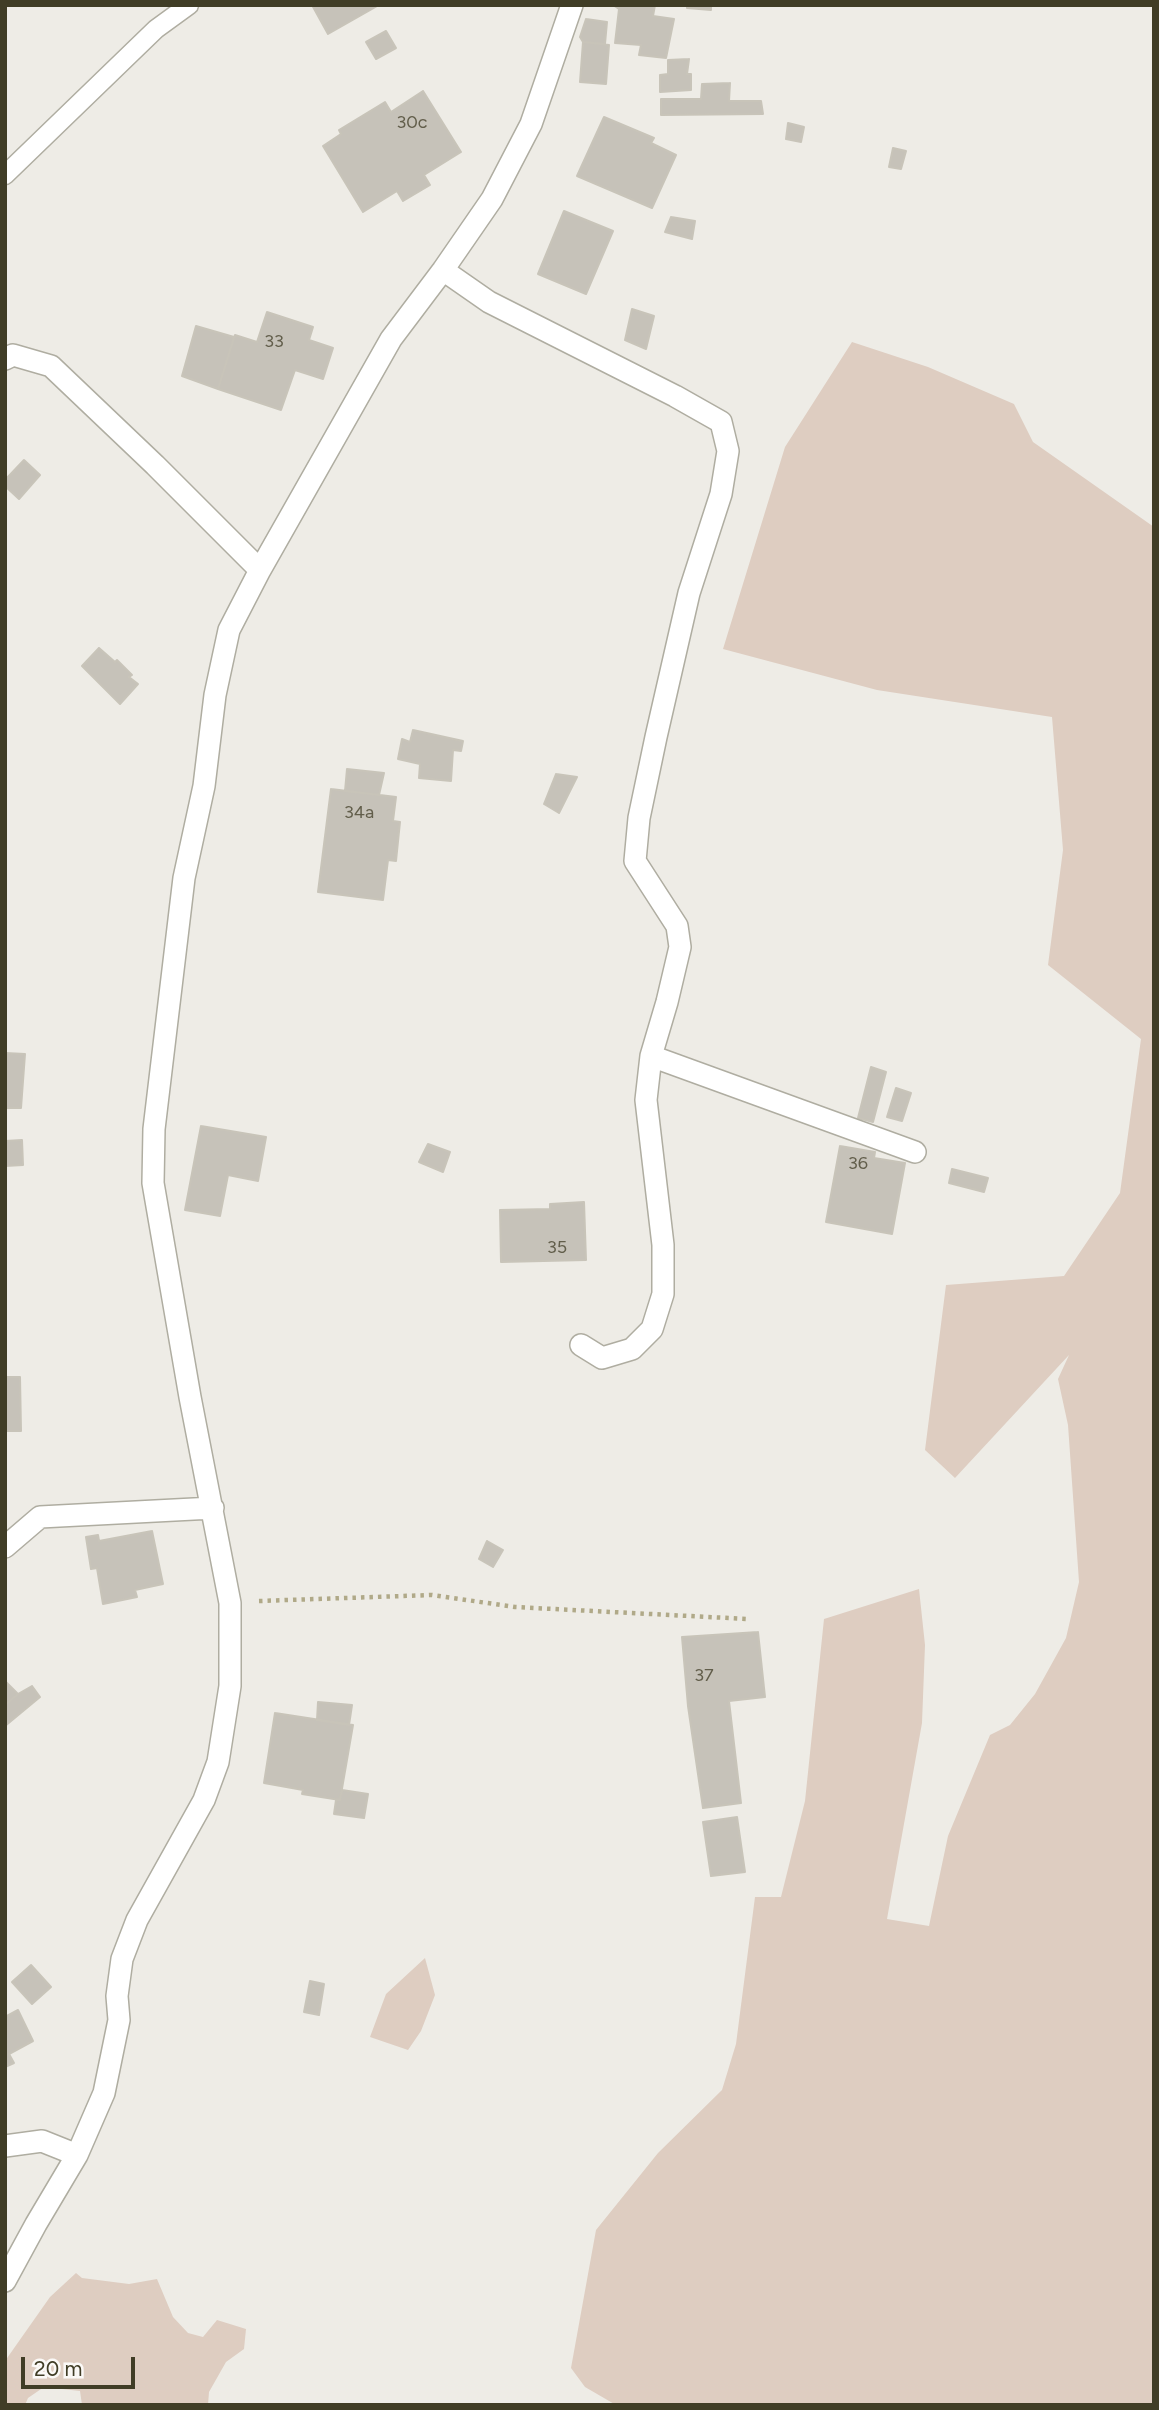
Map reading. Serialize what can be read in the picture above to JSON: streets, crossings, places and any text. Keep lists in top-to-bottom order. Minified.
{"house_numbers":["30c","33","34a","36","35","37"],"scale_bar":"20 m"}
